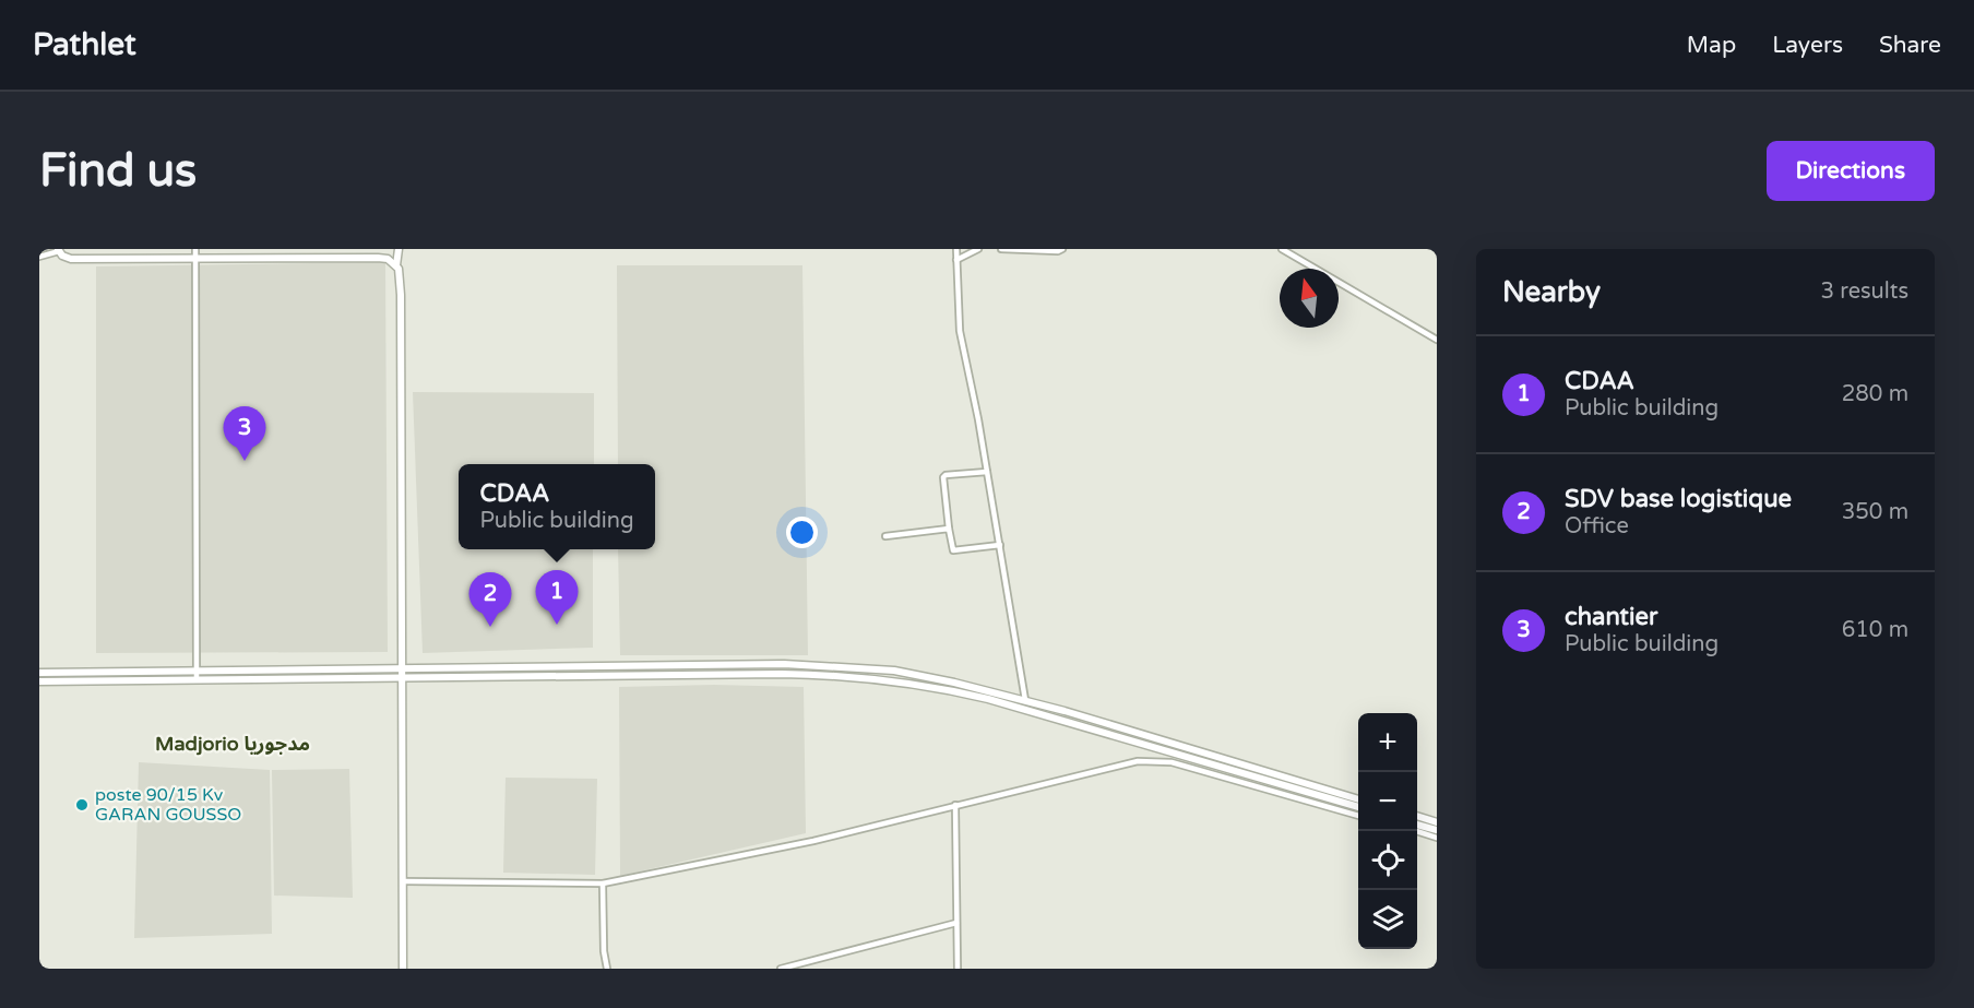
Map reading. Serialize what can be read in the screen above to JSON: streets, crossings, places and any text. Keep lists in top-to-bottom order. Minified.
{"districts":["Madjorio مدجوريا"],"places":["poste 90/15 Kv GARAN GOUSSO"],"north":"top","page":{"header":"Pathlet","nav":["Map","Layers","Share"],"buttons":"Directions","title":"Find us","heading":["Nearby","3 results"],"list":[{"mark":"1","name":"CDAA","note":"Public building","value":"280 m"},{"mark":"2","name":"SDV base logistique","note":"Office","value":"350 m"},{"mark":"3","name":"chantier","note":"Public building","value":"610 m"}],"pins":["3","1","2"],"popup":["CDAA","Public building"],"map_buttons":["+","−"]}}
